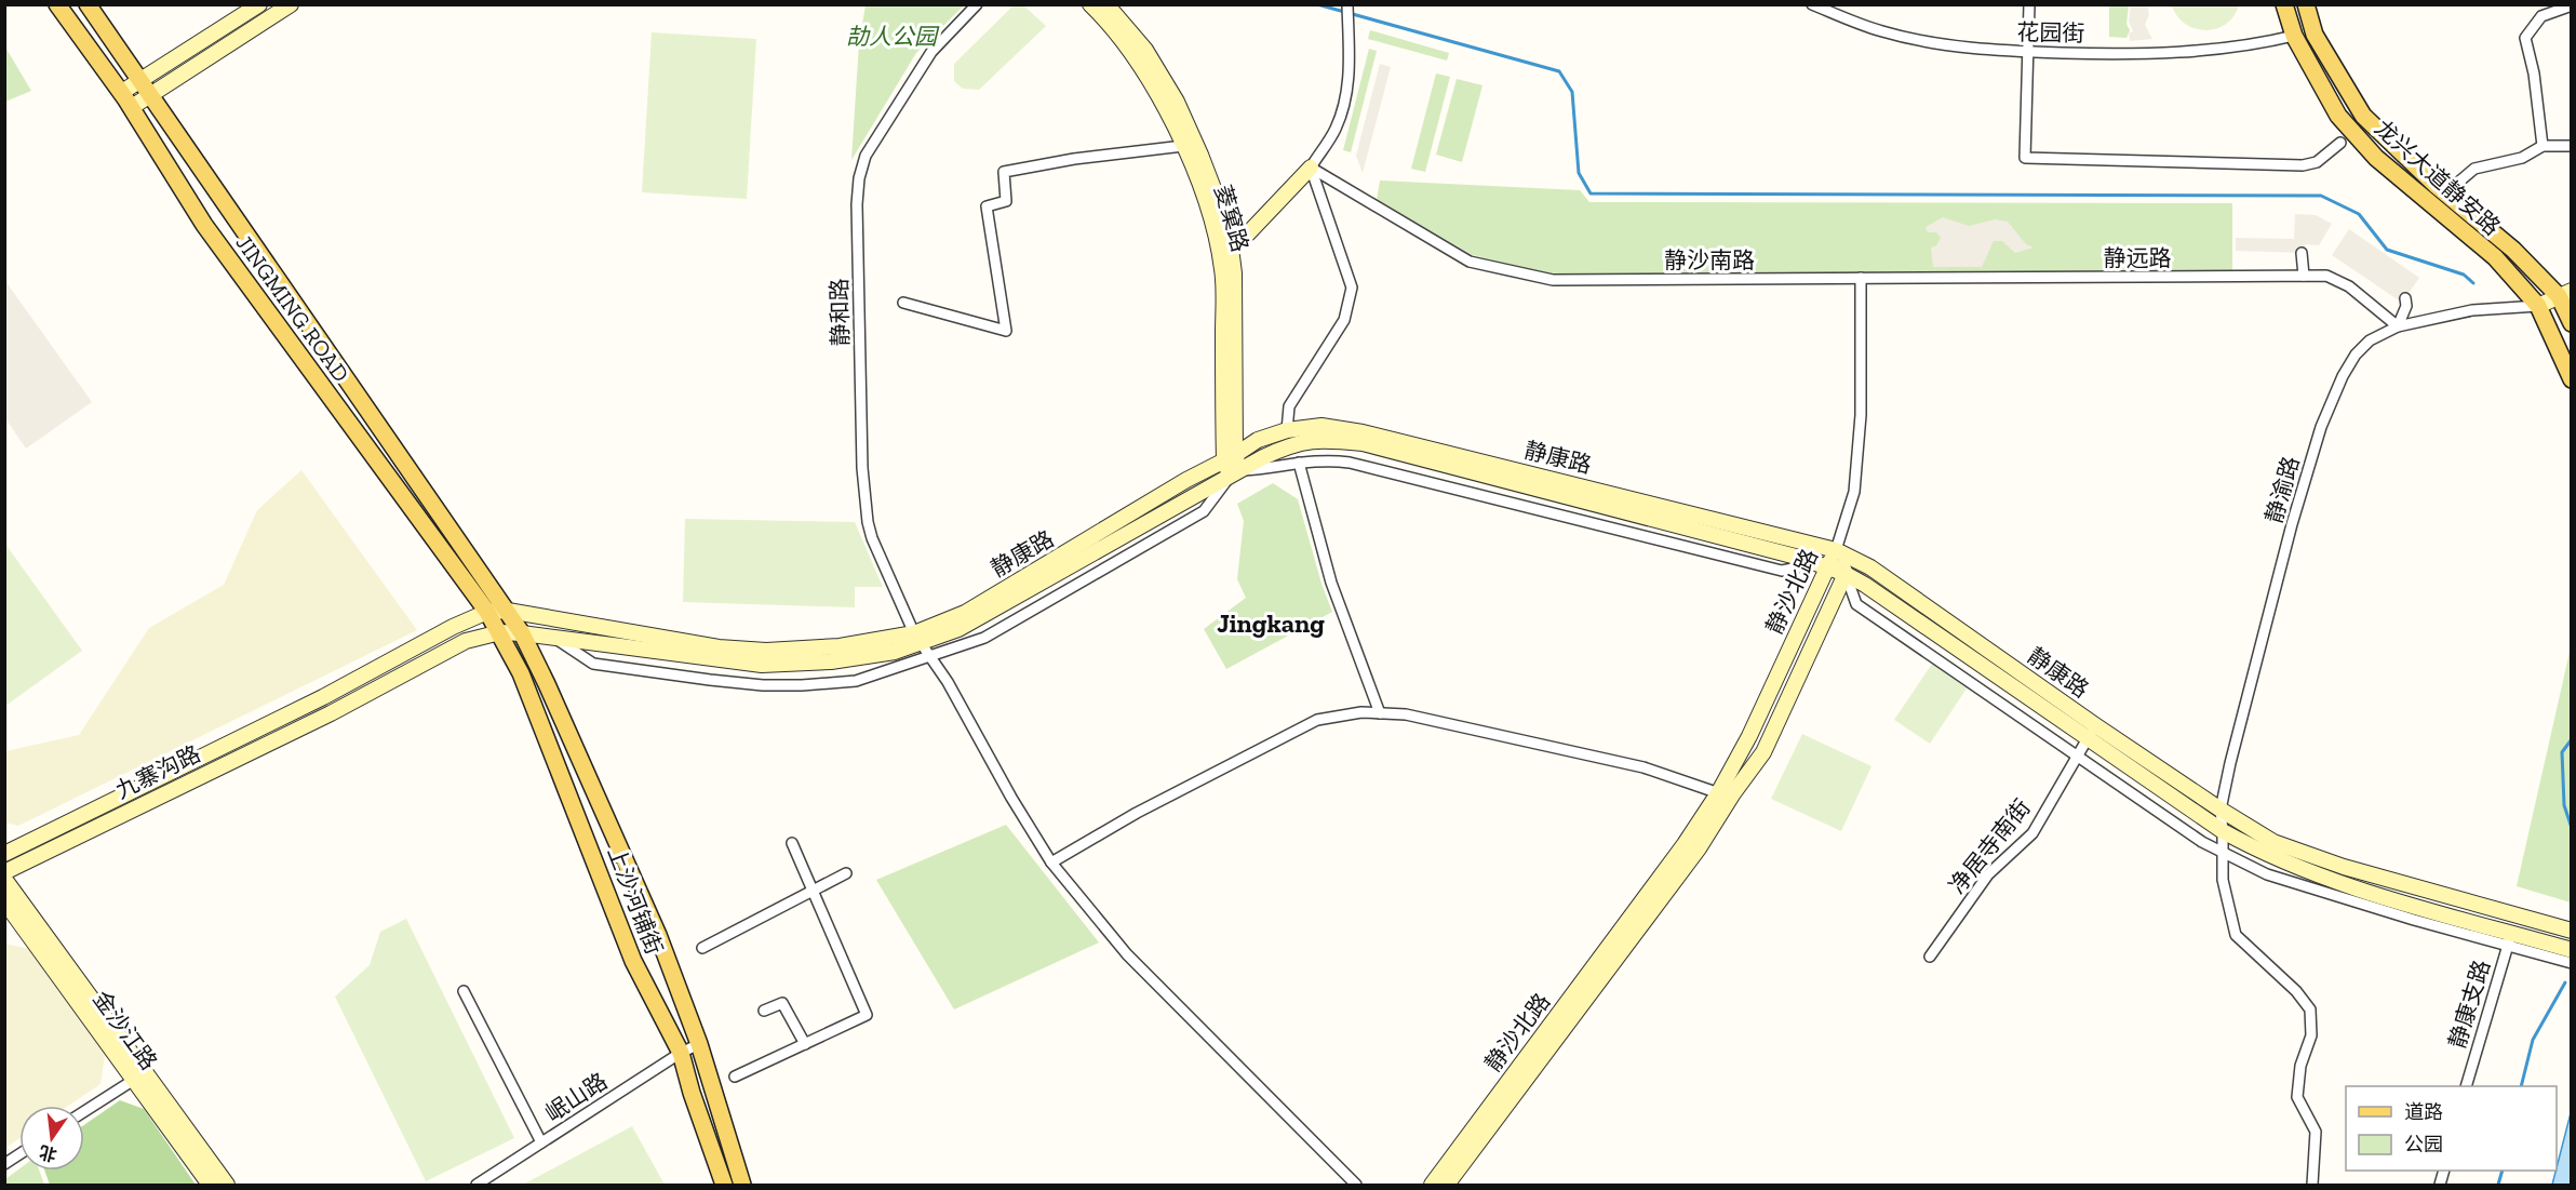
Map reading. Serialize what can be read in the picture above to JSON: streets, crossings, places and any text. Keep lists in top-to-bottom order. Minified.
{"streets":{"main road":["龙兴大道静安路","菱窠路","JINGMING ROAD","静康路","静沙北路","九寨沟路","上沙河铺街","金沙江路"],"street":["花园街","静远路","静沙南路","静和路","静渝路","净居寺南街","静康支路","岷山路"]},"crossings":[["花园街","龙兴大道静安路"],["龙兴大道静安路","静渝路"],["菱窠路","静康路"],["静远路","静沙南路"],["静远路","静渝路"],["JINGMING ROAD","静康路"],["JINGMING ROAD","九寨沟路"],["JINGMING ROAD","上沙河铺街"],["静和路","静康路"],["静康路","静渝路"],["静康路","静沙北路"],["静康路","九寨沟路"],["静康路","净居寺南街"],["静康路","上沙河铺街"],["静康路","静康支路"],["九寨沟路","上沙河铺街"],["上沙河铺街","岷山路"]],"districts":["Jingkang"],"parks":["劼人公园"],"legend":["道路","公园"],"north":"bottom"}
